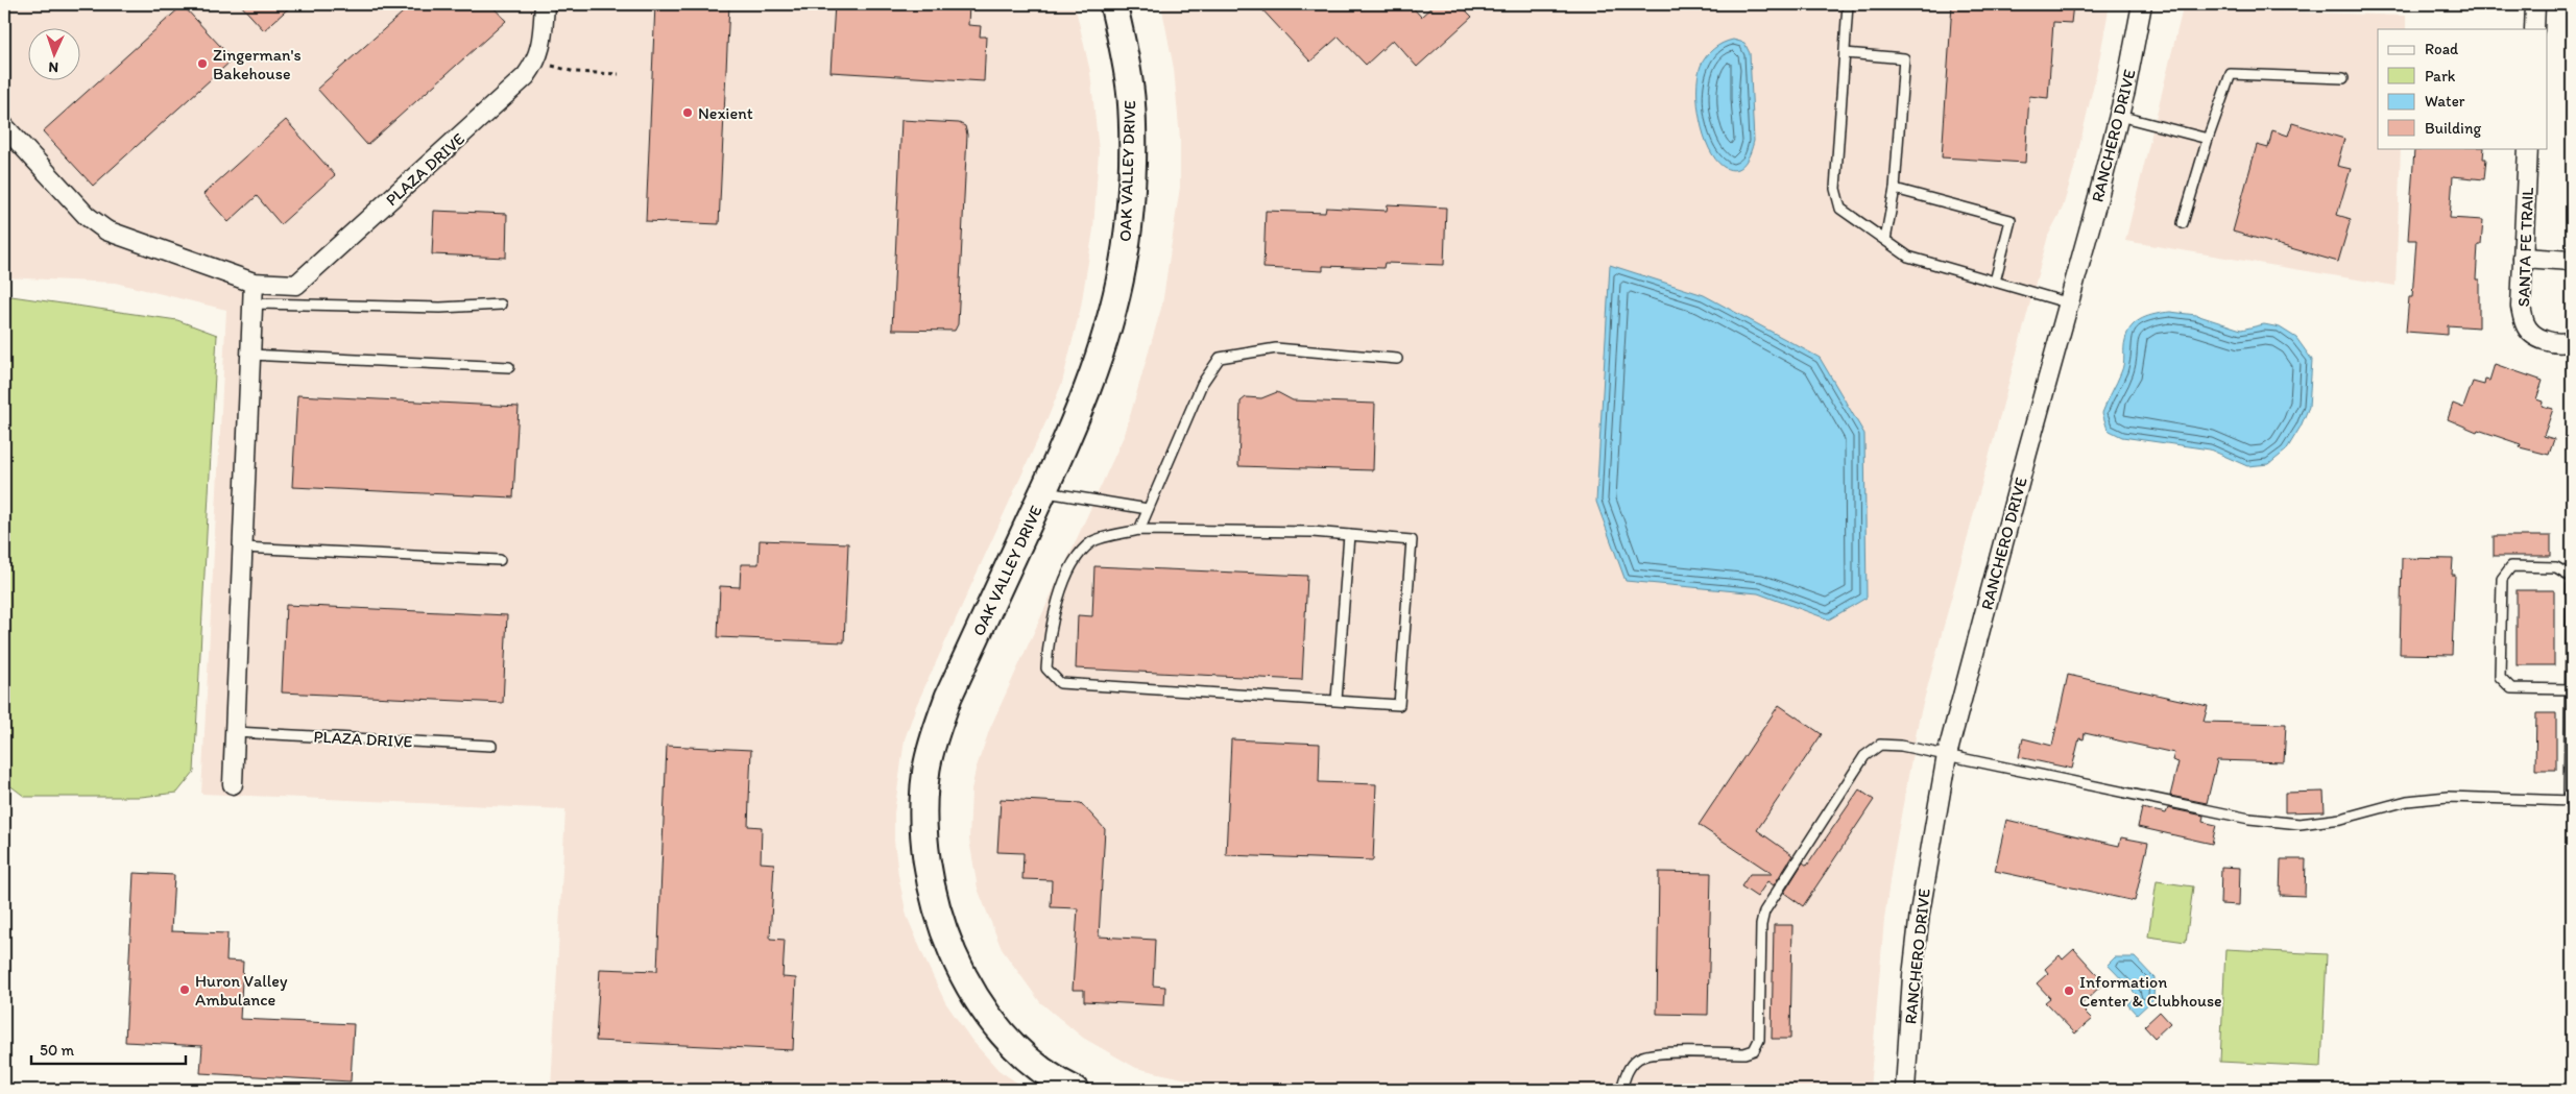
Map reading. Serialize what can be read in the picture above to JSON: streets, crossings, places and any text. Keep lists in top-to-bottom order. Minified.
{"streets":{"street":["RANCHERO DRIVE","PLAZA DRIVE","OAK VALLEY DRIVE","SANTA FE TRAIL"]},"places":["Zingerman's Bakehouse","Nexient","Huron Valley Ambulance","Information Center & Clubhouse"],"legend":["Road","Park","Water","Building"],"scale_bar":"50 m","north":"bottom"}
